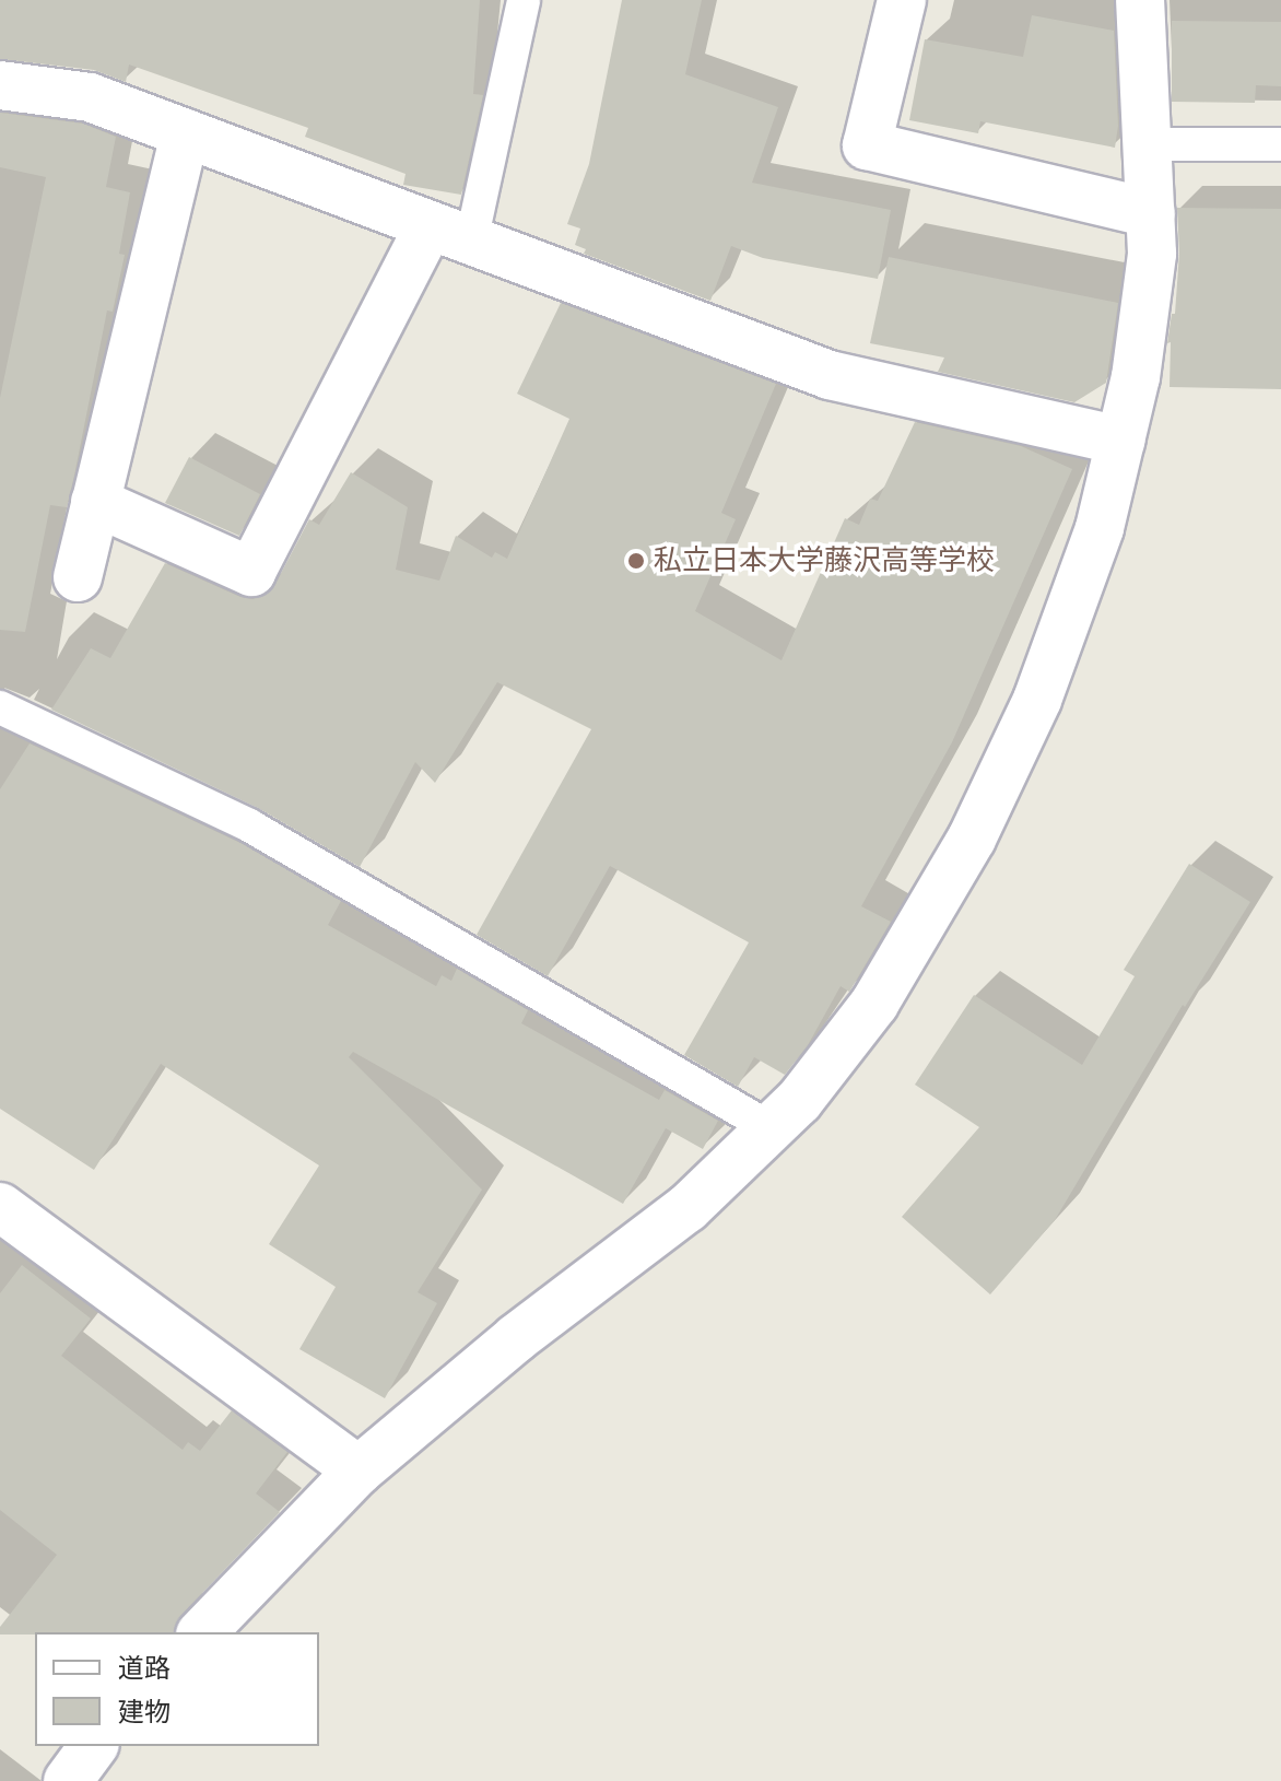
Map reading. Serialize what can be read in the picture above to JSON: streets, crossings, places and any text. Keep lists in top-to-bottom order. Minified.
{"places":["私立日本大学藤沢高等学校"],"legend":["道路","建物"]}
